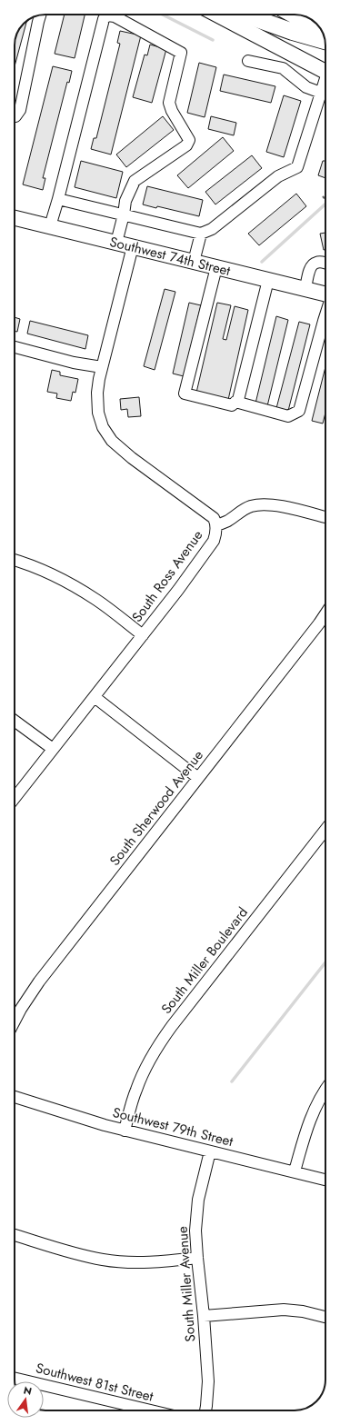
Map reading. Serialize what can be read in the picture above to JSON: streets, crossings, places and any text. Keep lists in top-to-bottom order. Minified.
{"streets":{"main road":["Southwest 74th Street"],"street":["South Ross Avenue","South Sherwood Avenue","South Miller Boulevard","Southwest 79th Street","South Miller Avenue","Southwest 81st Street"]},"crossings":[["Southwest 74th Street","South Ross Avenue"],["South Miller Boulevard","Southwest 79th Street"],["Southwest 79th Street","South Miller Avenue"]],"north":"top"}
